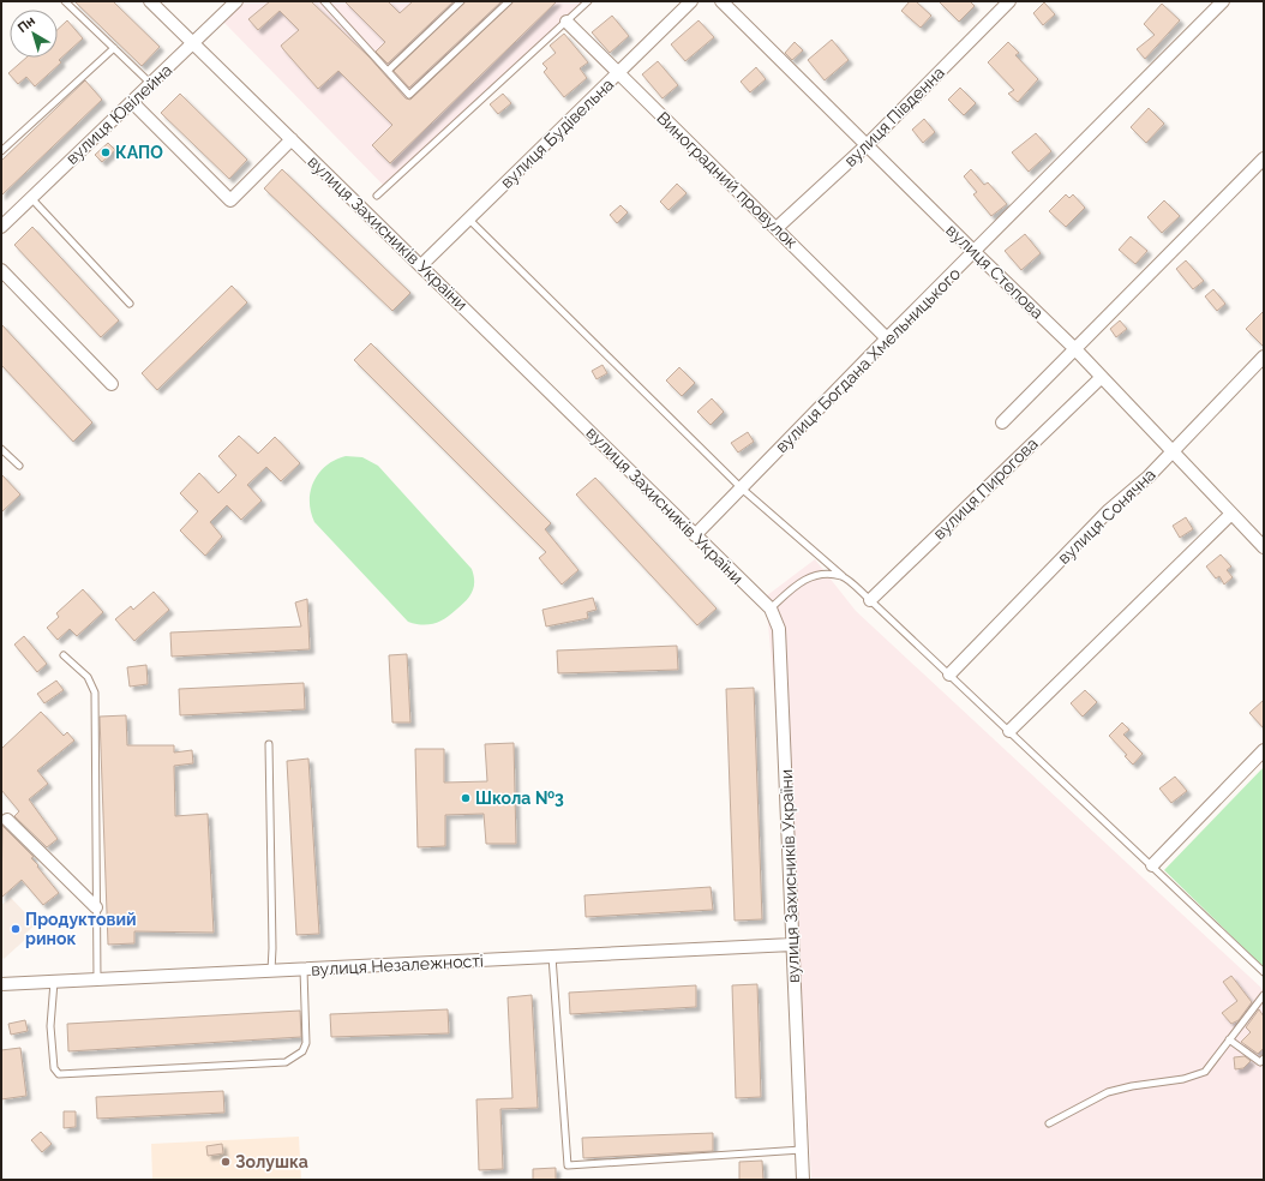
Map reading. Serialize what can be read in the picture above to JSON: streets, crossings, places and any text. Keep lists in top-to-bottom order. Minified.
{"streets":{"street":["вулиця Ювілейна","вулиця Південна","вулиця Будівельна","Виноградний провулок","вулиця Захисників України","вулиця Степова","вулиця Богдана Хмельницького","вулиця Пирогова","вулиця Сонячна","вулиця Незалежності"]},"crossings":[["вулиця Ювілейна","вулиця Захисників України"],["вулиця Південна","Виноградний провулок"],["вулиця Південна","вулиця Степова"],["вулиця Будівельна","Виноградний провулок"],["вулиця Будівельна","вулиця Захисників України"],["Виноградний провулок","вулиця Богдана Хмельницького"],["вулиця Захисників України","вулиця Богдана Хмельницького"],["вулиця Захисників України","вулиця Незалежності"],["вулиця Степова","вулиця Богдана Хмельницького"],["вулиця Степова","вулиця Пирогова"],["вулиця Степова","вулиця Сонячна"]],"places":["КАПО","Школа №3","Продуктовий ринок","Золушка"],"north":"top left"}
